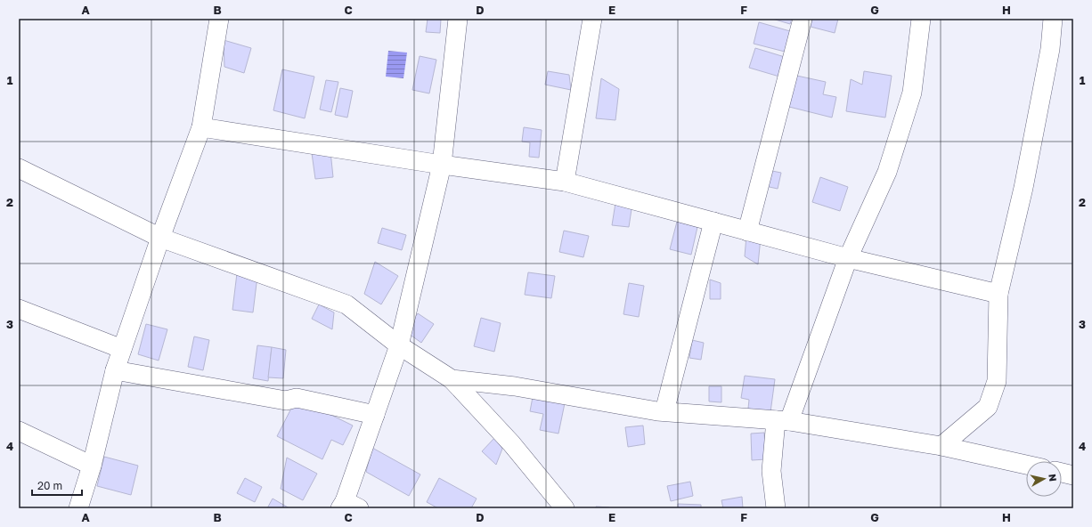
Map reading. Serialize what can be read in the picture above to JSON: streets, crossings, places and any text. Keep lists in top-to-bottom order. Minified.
{"scale_bar":"20 m","north":"right","grid":{"columns":["A","B","C","D","E","F","G","H"],"rows":["1","2","3","4"]}}
